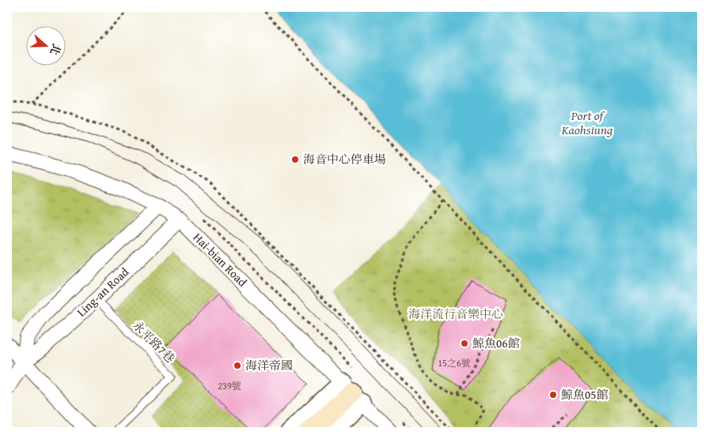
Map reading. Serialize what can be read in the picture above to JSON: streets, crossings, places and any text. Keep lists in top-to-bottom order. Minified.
{"streets":{"street":["Hai-bian Road","Ling-an Road"],"lane":["永平路7巷"]},"crossings":[["Hai-bian Road","Ling-an Road"],["Ling-an Road","永平路7巷"]],"water":["Port of Kaohsiung"],"parks":["海洋流行音樂中心"],"places":["海音中心停車場","鯨魚06館","海洋帝國","鯨魚05館"],"house_numbers":["15之6號","239號"],"north":"right"}
